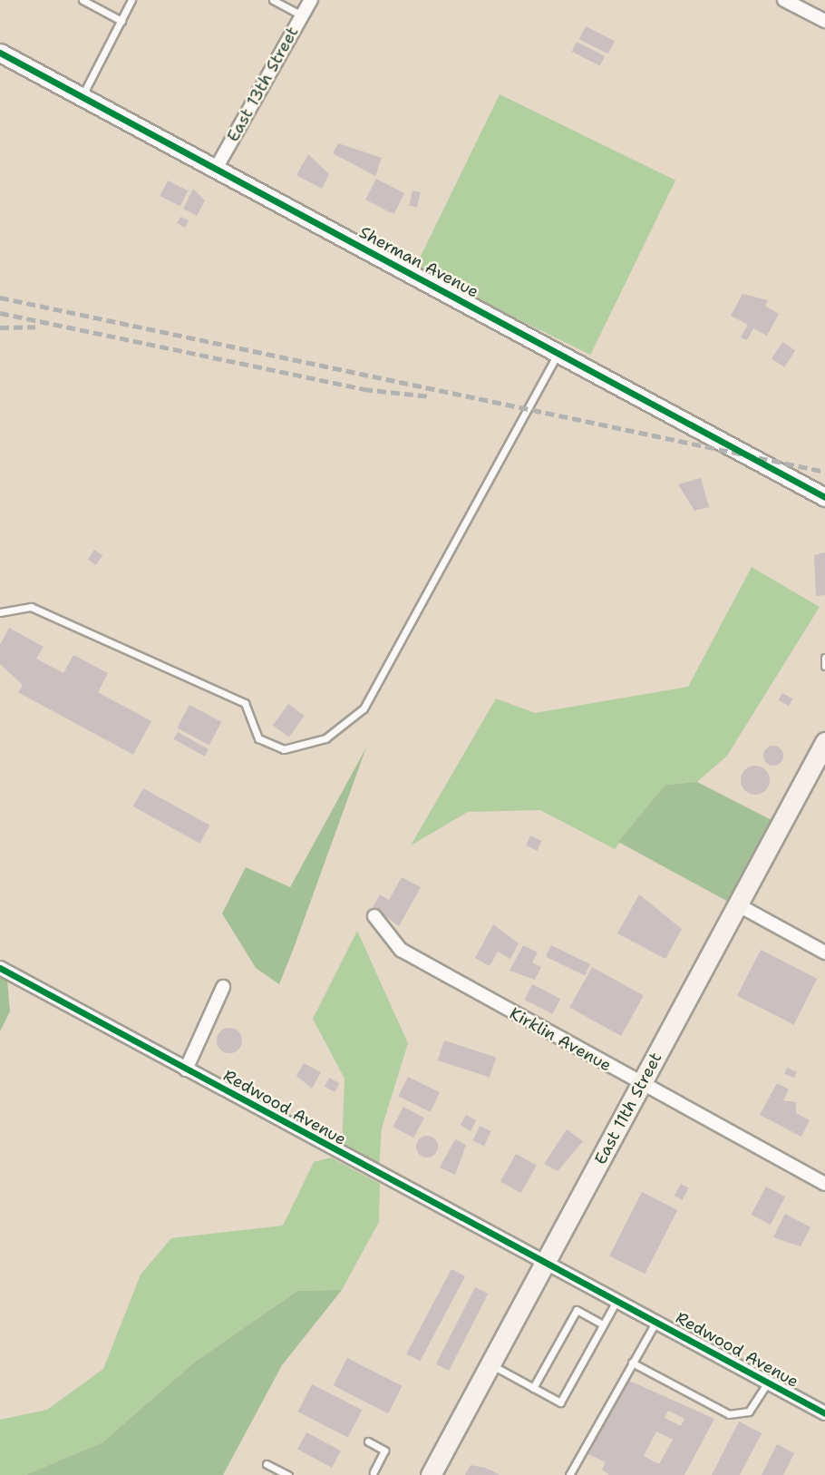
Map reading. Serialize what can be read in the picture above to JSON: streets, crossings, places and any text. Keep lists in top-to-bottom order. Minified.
{"streets":{"main road":["East 11th Street"],"street":["East 13th Street","Sherman Avenue","Kirklin Avenue","Redwood Avenue"]},"crossings":[["East 13th Street","Sherman Avenue"],["Kirklin Avenue","East 11th Street"],["Redwood Avenue","East 11th Street"]]}
